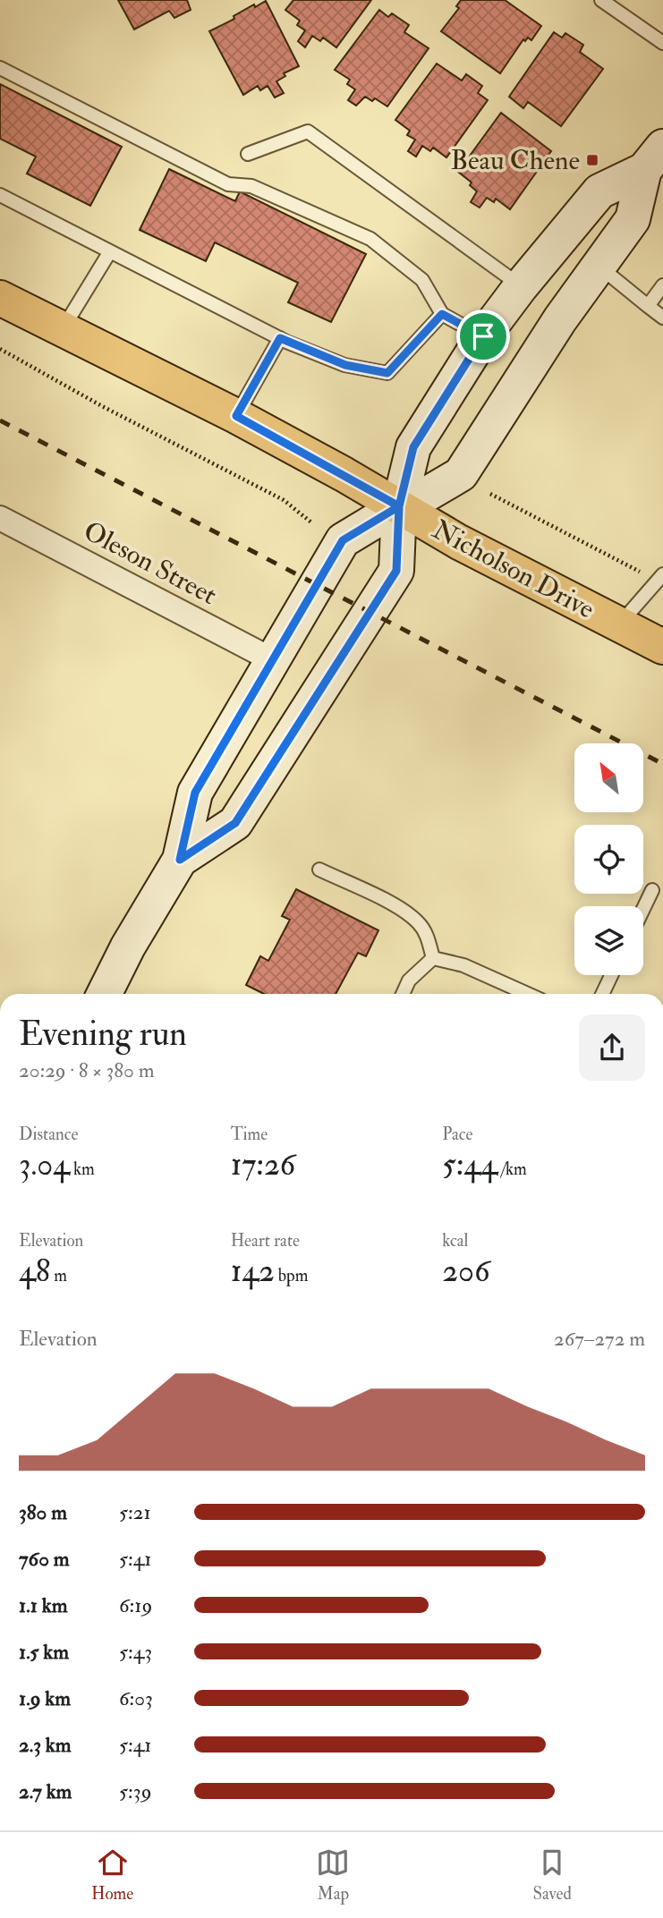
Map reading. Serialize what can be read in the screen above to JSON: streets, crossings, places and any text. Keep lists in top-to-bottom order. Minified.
{"streets":{"main road":["Nicholson Drive"],"street":["Oleson Street"]},"places":{"transit":["Beau Chene"]},"north":"top left","page":{"heading":["Evening run","20:29 · 8 × 380 m"],"stats":[["Distance","3.04 km"],["Time","17:26"],["Pace","5:44 /km"],["Elevation","48 m"],["Heart rate","142 bpm"],["kcal","206"]],"chart":["Elevation","267–272 m"],"list":[{"name":"380 m","note":"5:21"},{"name":"760 m","note":"5:41"},{"name":"1.1 km","note":"6:19"},{"name":"1.5 km","note":"5:43"},{"name":"1.9 km","note":"6:03"},{"name":"2.3 km","note":"5:41"},{"name":"2.7 km","note":"5:39"}],"tabs":["Home","Map","Saved"]}}
